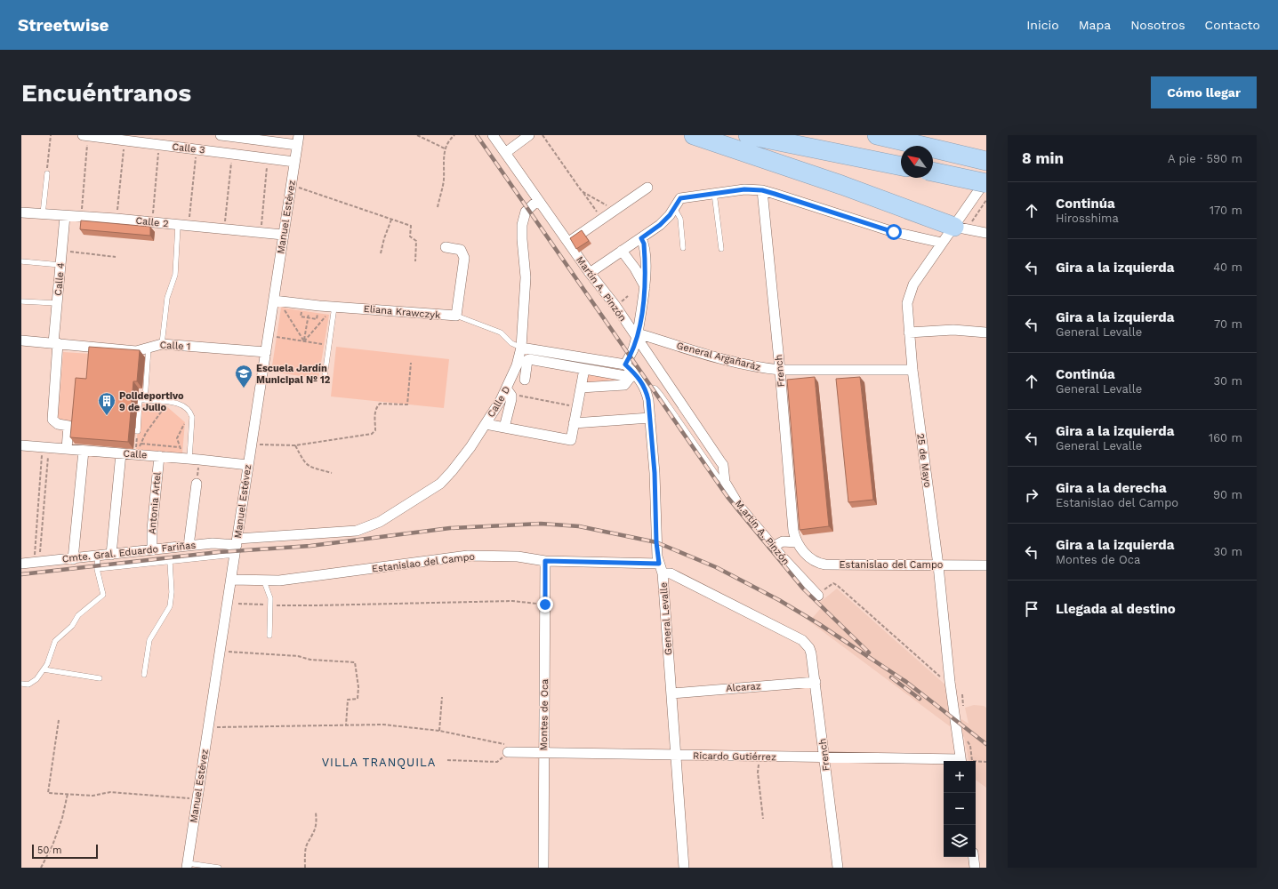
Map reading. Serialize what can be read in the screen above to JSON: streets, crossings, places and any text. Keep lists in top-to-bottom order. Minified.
{"streets":{"street":["Calle 3","Manuel Estévez","Calle 2","Calle 4","Martín A. Pinzón","Eliana Krawczyk","Calle 1","General Argañaráz","French","Calle D","Calle","25 de Mayo","Antonia Artel","M.artín A. Pinzón","Cmte. Gral. Eduardo Fariñas","Estanislao del Campo","General Levalle","Alcaraz","Montes de Oca","Ricardo Gutiérrez"]},"crossings":[["Calle 3","Manuel Estévez"],["Manuel Estévez","Calle 2"],["Manuel Estévez","Eliana Krawczyk"],["Manuel Estévez","Calle 1"],["Manuel Estévez","Calle D"],["Manuel Estévez","Calle"],["Manuel Estévez","Cmte. Gral. Eduardo Fariñas"],["Manuel Estévez","Estanislao del Campo"],["Calle 2","Calle 4"],["Calle 4","Calle 1"],["Calle 4","Calle"],["Martín A. Pinzón","General Argañaráz"],["Martín A. Pinzón","Calle D"],["Martín A. Pinzón","M.artín A. Pinzón"],["Eliana Krawczyk","Calle D"],["General Argañaráz","French"],["General Argañaráz","25 de Mayo"],["French","Estanislao del Campo"],["French","General Levalle"],["French","Alcaraz"],["French","Ricardo Gutiérrez"],["Calle D","Cmte. Gral. Eduardo Fariñas"],["Calle","Antonia Artel"],["25 de Mayo","Estanislao del Campo"],["Antonia Artel","Cmte. Gral. Eduardo Fariñas"],["Estanislao del Campo","General Levalle"],["Estanislao del Campo","Montes de Oca"],["General Levalle","Alcaraz"],["General Levalle","Ricardo Gutiérrez"],["Montes de Oca","Ricardo Gutiérrez"]],"districts":["VILLA TRANQUILA"],"places":{"school or university":["Escuela Jardín Municipal Nº 12"],"building":["Polideportivo 9 de Julio"]},"scale_bar":"50 m","north":"top left","page":{"header":"Streetwise","nav":["Inicio","Mapa","Nosotros","Contacto"],"buttons":"Cómo llegar","title":"Encuéntranos","heading":["8 min","A pie · 590 m"],"list":[["Continúa","Hirosshima","170 m"],["Gira a la izquierda","40 m"],["Gira a la izquierda","General Levalle","70 m"],["Continúa","General Levalle","30 m"],["Gira a la izquierda","General Levalle","160 m"],["Gira a la derecha","Estanislao del Campo","90 m"],["Gira a la izquierda","Montes de Oca","30 m"],"Llegada al destino"],"map_buttons":["+","−"],"scale":"50 m"}}
